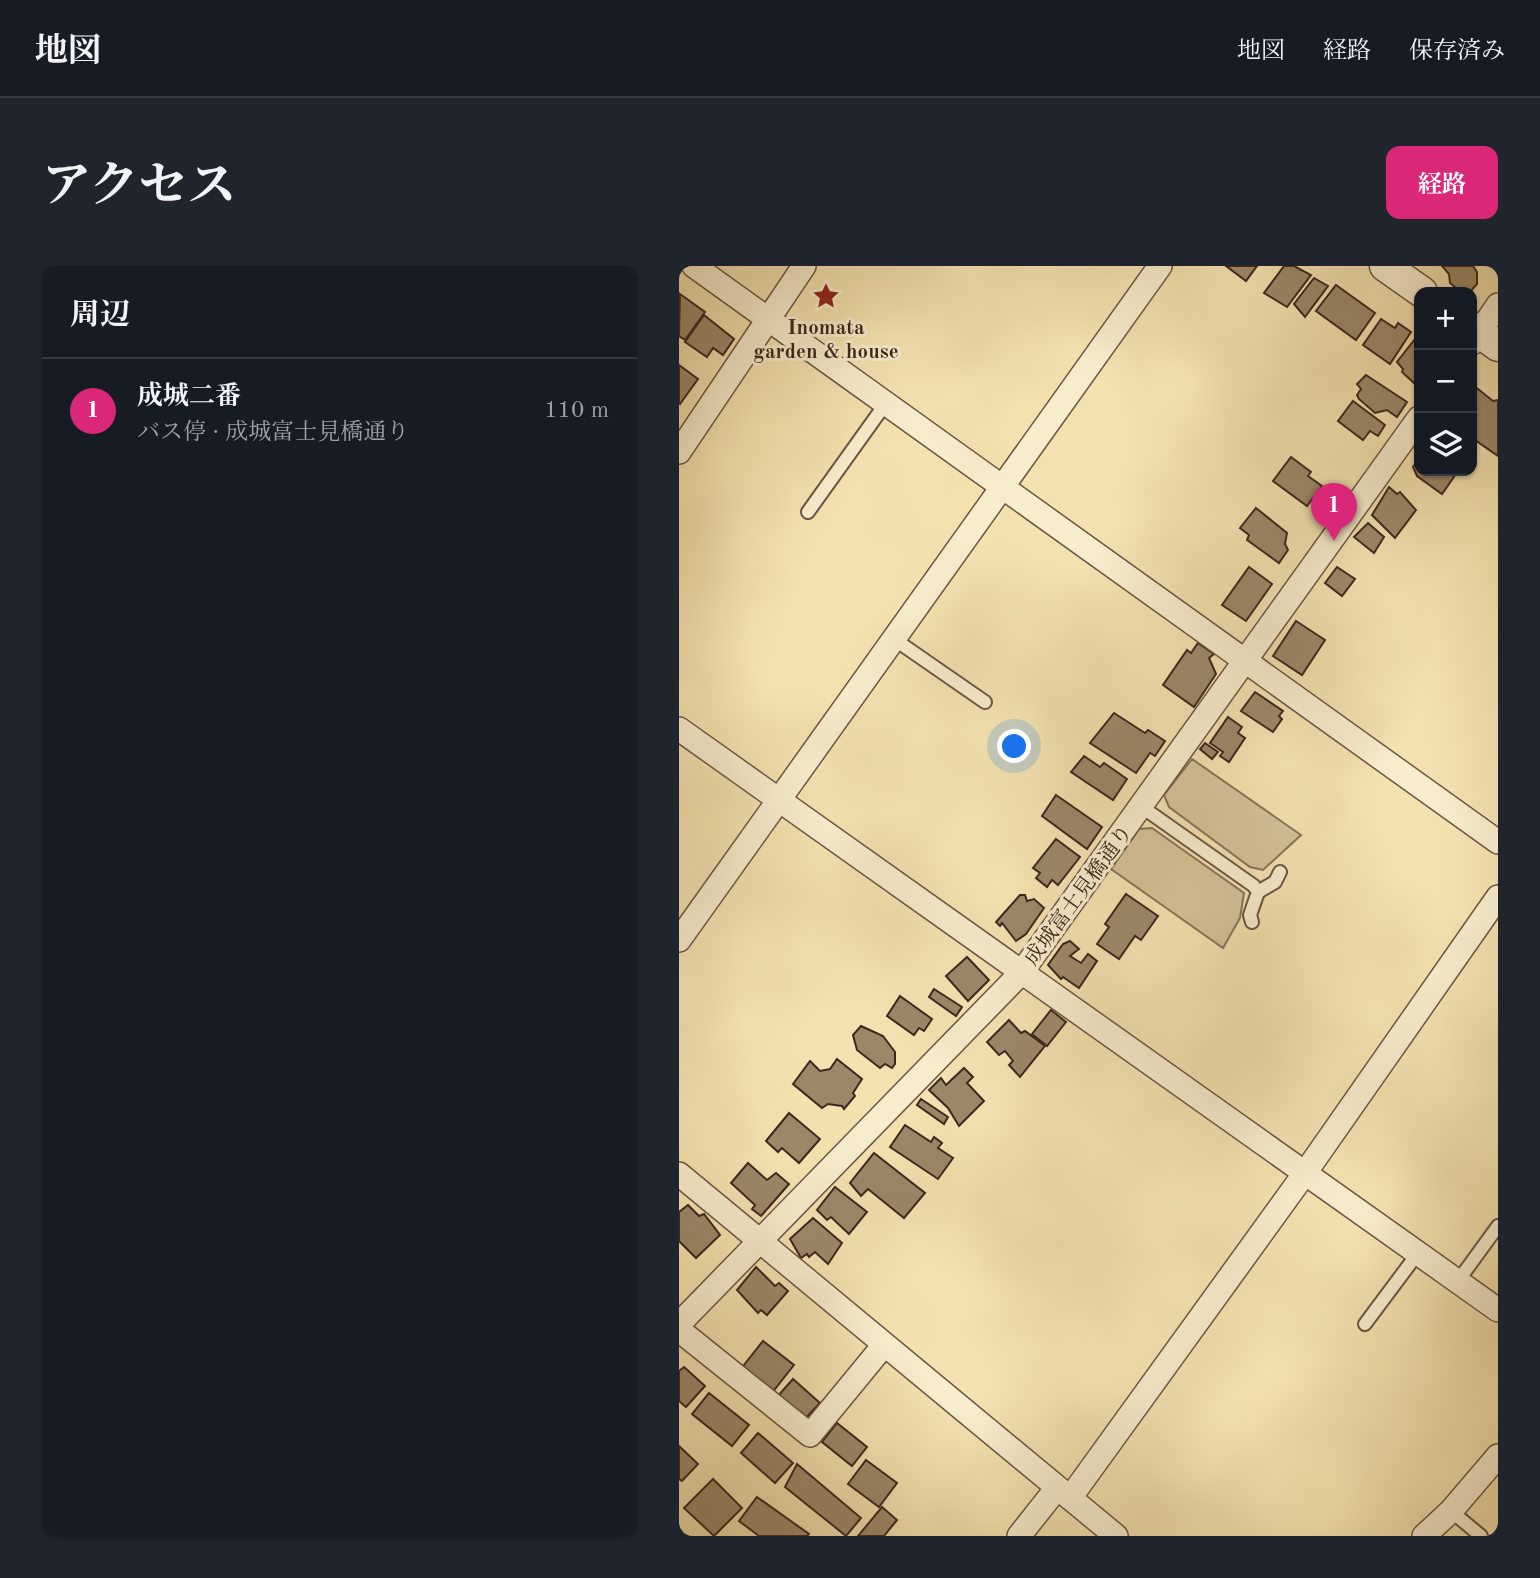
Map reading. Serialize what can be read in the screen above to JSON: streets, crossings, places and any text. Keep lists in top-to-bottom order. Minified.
{"streets":{"street":["成城富士見橋通り"]},"places":{"place":["Inomata garden & house"]},"page":{"header":"地図","nav":["地図","経路","保存済み"],"title":"アクセス","buttons":"経路","heading":"周辺","map_buttons":["+","−"],"list":[{"mark":"1","name":"成城二番","note":"バス停 · 成城富士見橋通り","value":"110 m"}],"pins":"1"}}
